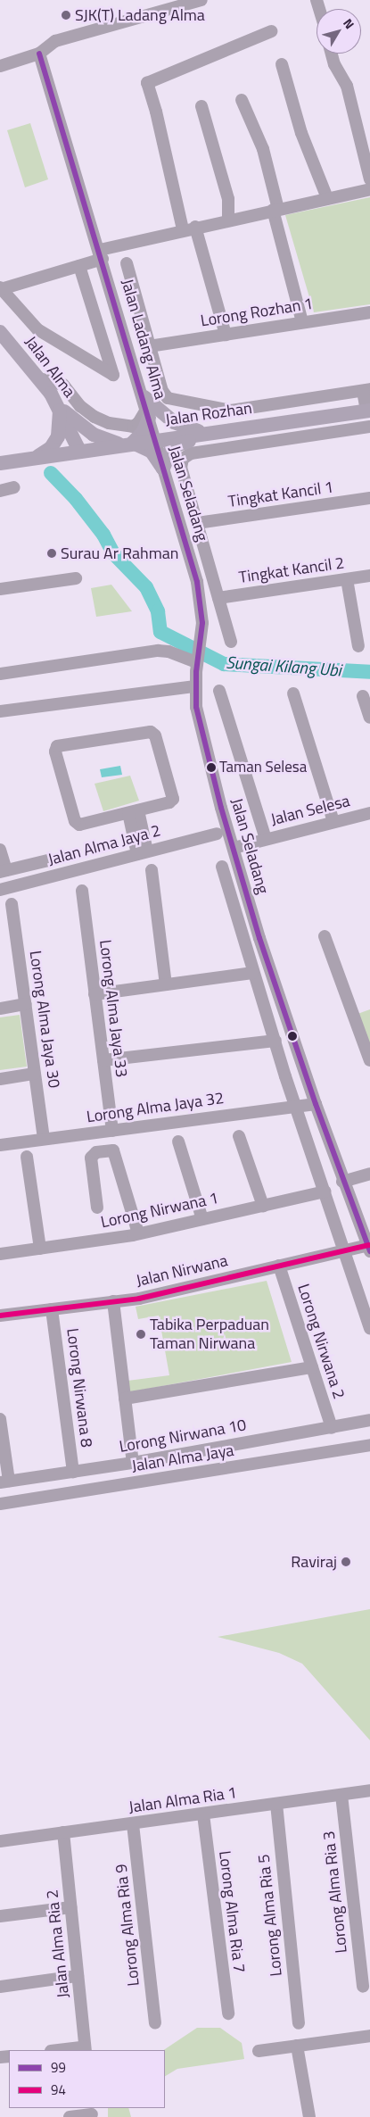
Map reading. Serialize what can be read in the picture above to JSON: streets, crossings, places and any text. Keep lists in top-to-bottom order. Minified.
{"streets":{"main road":["Jalan Alma","Jalan Rozhan"],"street":["Lorong Rozhan 1","Jalan Ladang Alma","Jalan Seladang","Tingkat Kancil 1","Tingkat Kancil 2","Jalan Selesa","Jalan Alma Jaya 2","Lorong Alma Jaya 33","Lorong Alma Jaya 30","Lorong Alma Jaya 32","Lorong Nirwana 1","Jalan Nirwana","Lorong Nirwana 2","Lorong Nirwana 8","Lorong Nirwana 10","Jalan Alma Jaya","Jalan Alma Ria 1","Lorong Alma Ria 3","Lorong Alma Ria 7","Lorong Alma Ria 5","Lorong Alma Ria 9","Jalan Alma Ria 2"]},"crossings":[["Lorong Rozhan 1","Jalan Rozhan"],["Jalan Ladang Alma","Jalan Rozhan"],["Jalan Ladang Alma","Jalan Seladang"],["Jalan Alma","Jalan Rozhan"],["Jalan Rozhan","Jalan Seladang"],["Jalan Seladang","Jalan Selesa"],["Jalan Seladang","Lorong Alma Jaya 32"],["Jalan Seladang","Lorong Nirwana 1"],["Jalan Seladang","Jalan Nirwana"],["Lorong Alma Jaya 33","Lorong Alma Jaya 32"],["Lorong Alma Jaya 30","Lorong Alma Jaya 32"],["Jalan Nirwana","Lorong Nirwana 2"],["Jalan Nirwana","Lorong Nirwana 8"],["Lorong Nirwana 2","Lorong Nirwana 10"],["Lorong Nirwana 8","Lorong Nirwana 10"],["Jalan Alma Ria 1","Lorong Alma Ria 3"],["Jalan Alma Ria 1","Lorong Alma Ria 7"],["Jalan Alma Ria 1","Lorong Alma Ria 5"],["Jalan Alma Ria 1","Lorong Alma Ria 9"],["Jalan Alma Ria 1","Jalan Alma Ria 2"]],"water":["Sungai Kilang Ubi"],"places":["SJK(T) Ladang Alma","Surau Ar Rahman","Taman Selesa","Tabika Perpaduan Taman Nirwana","Raviraj"],"lines":["transit line 99","transit line 94"],"legend":["99","94"],"north":"top right"}
